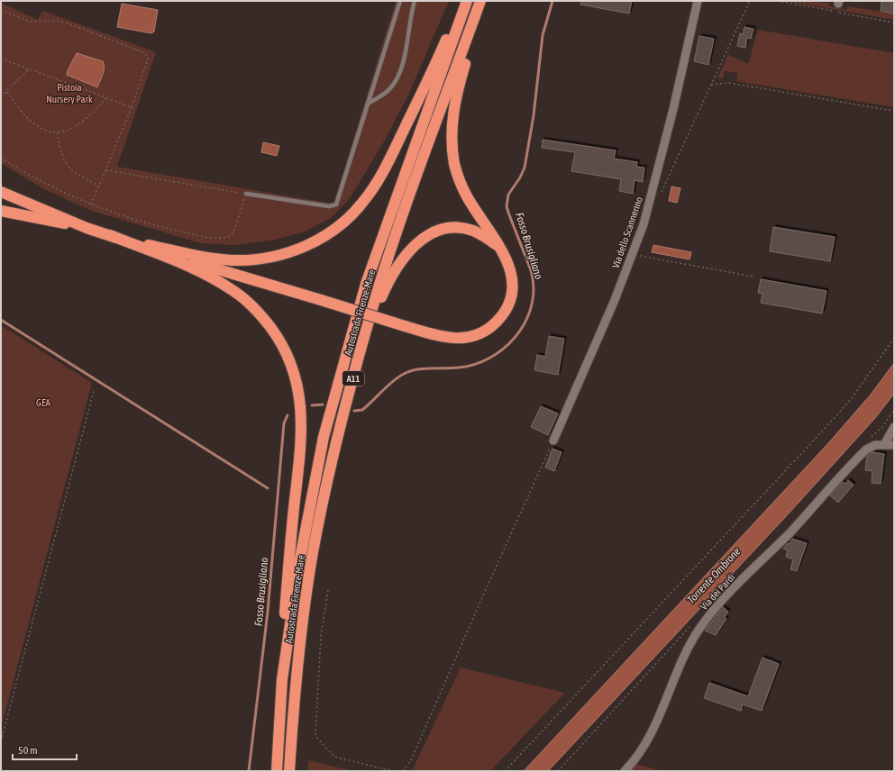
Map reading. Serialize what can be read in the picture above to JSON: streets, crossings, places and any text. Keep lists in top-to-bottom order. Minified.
{"streets":{"highway":["Autostrada Firenze-Mare","A11"],"street":["Via dello Scannerino","Via dei Pardi"]},"water":["Fosso Brusigliano","Torrente Ombrone"],"parks":["Pistoia Nursery Park","GEA"],"scale_bar":"50 m"}
